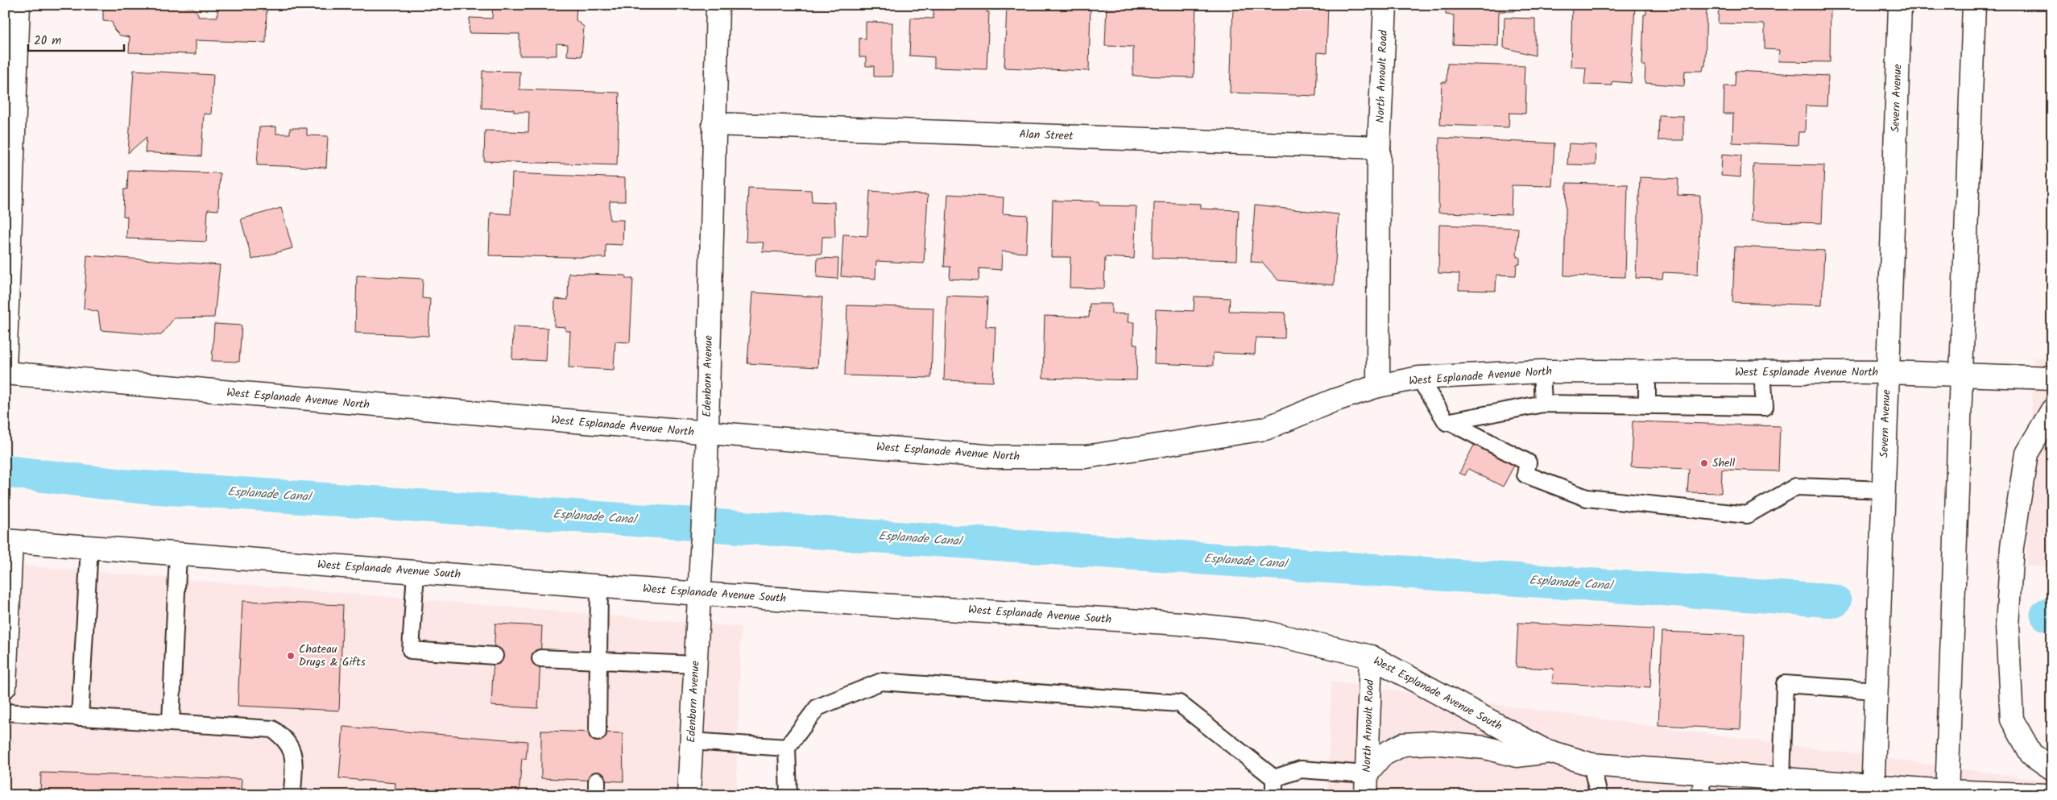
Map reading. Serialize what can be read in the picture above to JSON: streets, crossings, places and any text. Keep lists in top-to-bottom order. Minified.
{"streets":{"main road":["North Arnoult Road","Severn Avenue","Alan Street","West Esplanade Avenue North","Edenborn Avenue","West Esplanade Avenue South"]},"crossings":[["North Arnoult Road","Alan Street"],["North Arnoult Road","West Esplanade Avenue North"],["North Arnoult Road","West Esplanade Avenue South"],["Severn Avenue","West Esplanade Avenue North"],["Severn Avenue","West Esplanade Avenue South"],["Alan Street","Edenborn Avenue"],["West Esplanade Avenue North","Edenborn Avenue"],["Edenborn Avenue","West Esplanade Avenue South"]],"water":["Esplanade Canal"],"places":["Shell","Chateau Drugs & Gifts"],"scale_bar":"20 m"}
